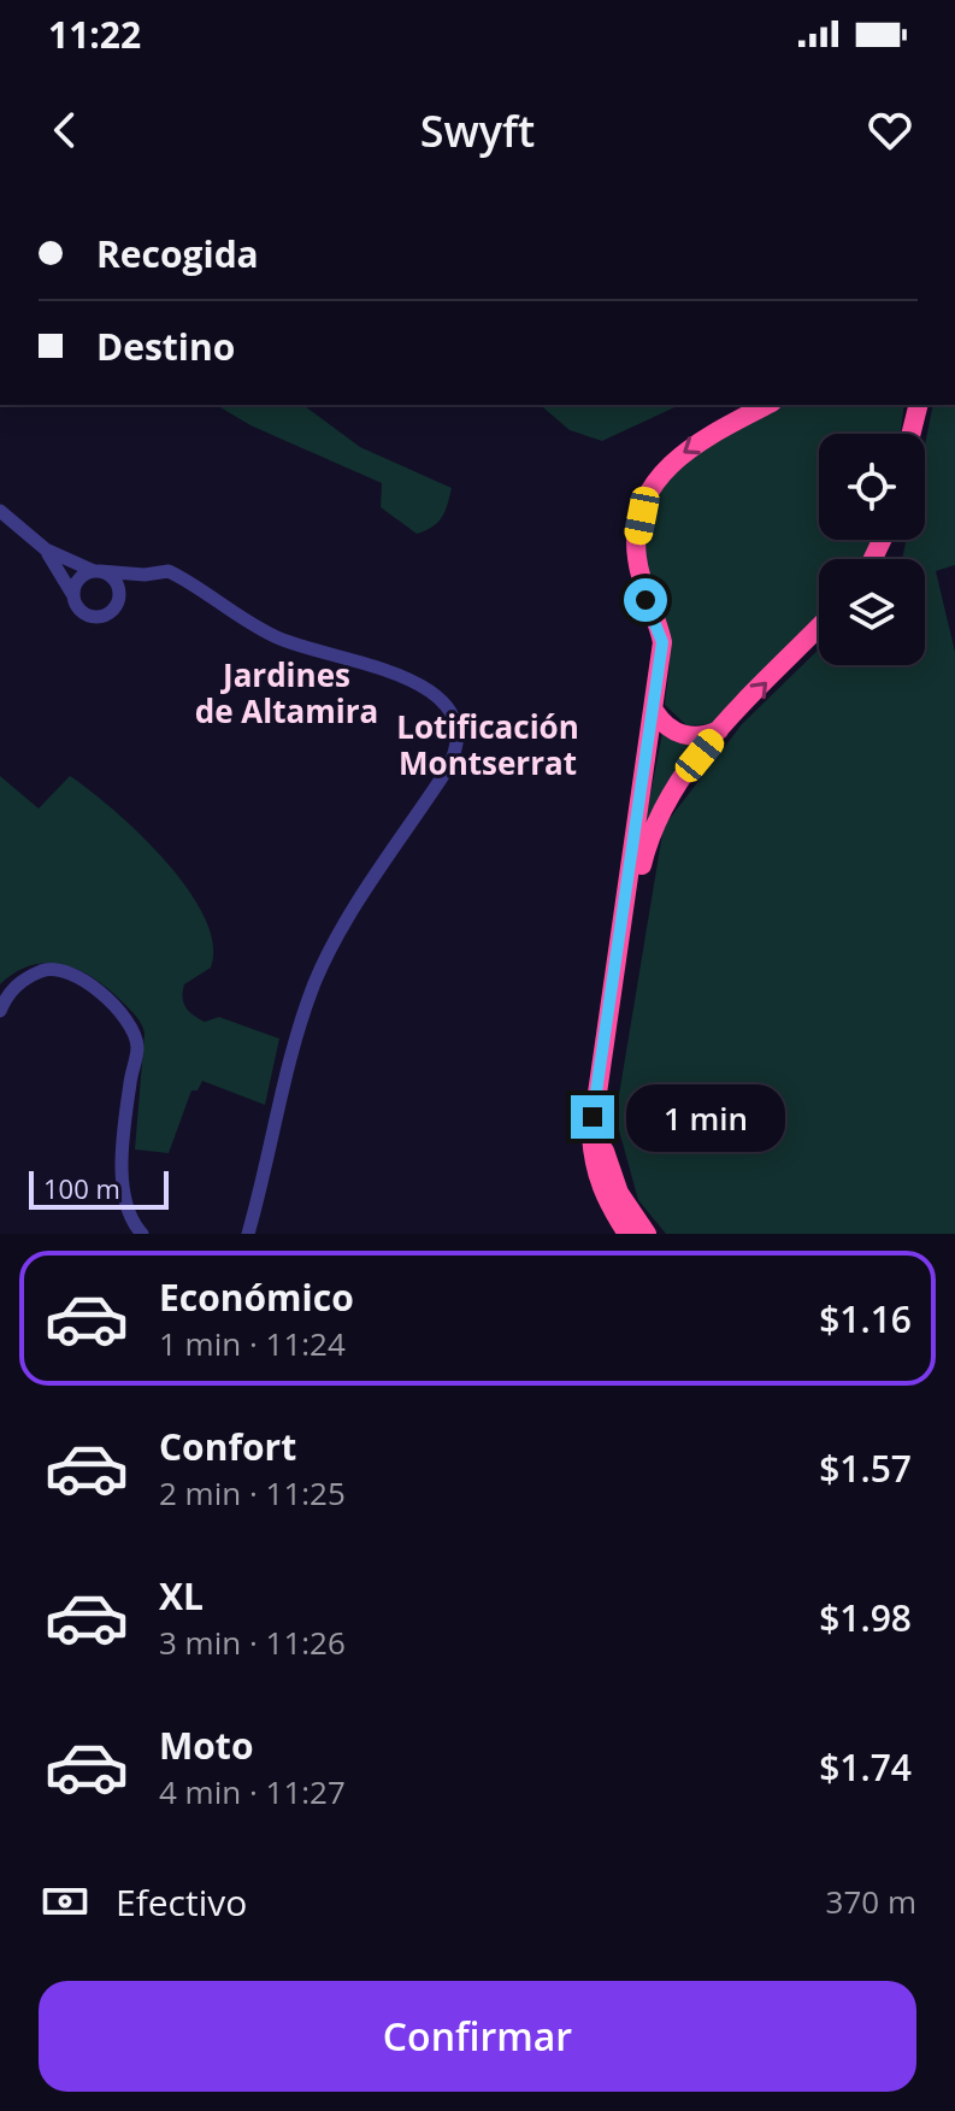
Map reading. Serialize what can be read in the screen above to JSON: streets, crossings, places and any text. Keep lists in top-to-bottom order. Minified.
{"districts":["Jardines de Altamira","Lotificación Montserrat"],"scale_bar":"100 m","page":{"status":"11:22","header":"Swyft","banner":["Recogida","Destino"],"bubble":"1 min","scale":"100 m","list":[{"name":"Económico","note":"1 min · 11:24","value":"$1.16"},{"name":"Confort","note":"2 min · 11:25","value":"$1.57"},{"name":"XL","note":"3 min · 11:26","value":"$1.98"},{"name":"Moto","note":"4 min · 11:27","value":"$1.74"}],"pay":["Efectivo","370 m"],"buttons":"Confirmar"}}
